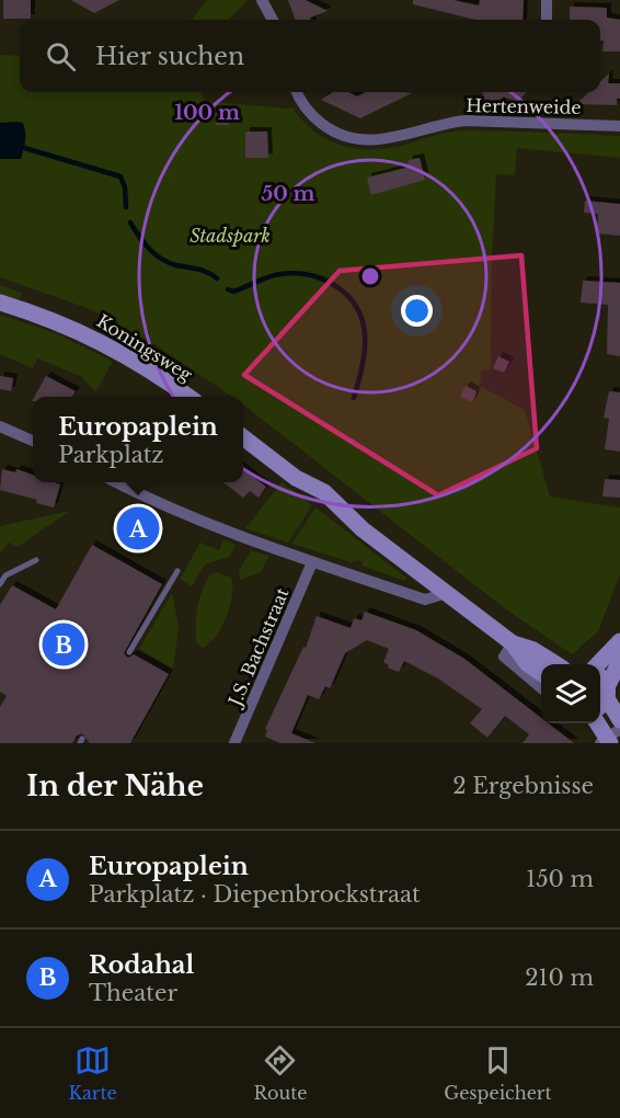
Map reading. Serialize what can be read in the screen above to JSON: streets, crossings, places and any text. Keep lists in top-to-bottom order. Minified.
{"streets":{"main road":["Koningsweg"],"street":["Hertenweide","J.S. Bachstraat"]},"parks":["Stadspark"],"page":{"search":"Hier suchen","popup":["Europaplein","Parkplatz"],"pins":["A","B"],"heading":["In der Nähe","2 Ergebnisse"],"list":[{"mark":"A","name":"Europaplein","note":"Parkplatz · Diepenbrockstraat","value":"150 m"},{"mark":"B","name":"Rodahal","note":"Theater","value":"210 m"}],"nav":["Karte","Route","Gespeichert"]},"rings":["100 m","50 m"]}
